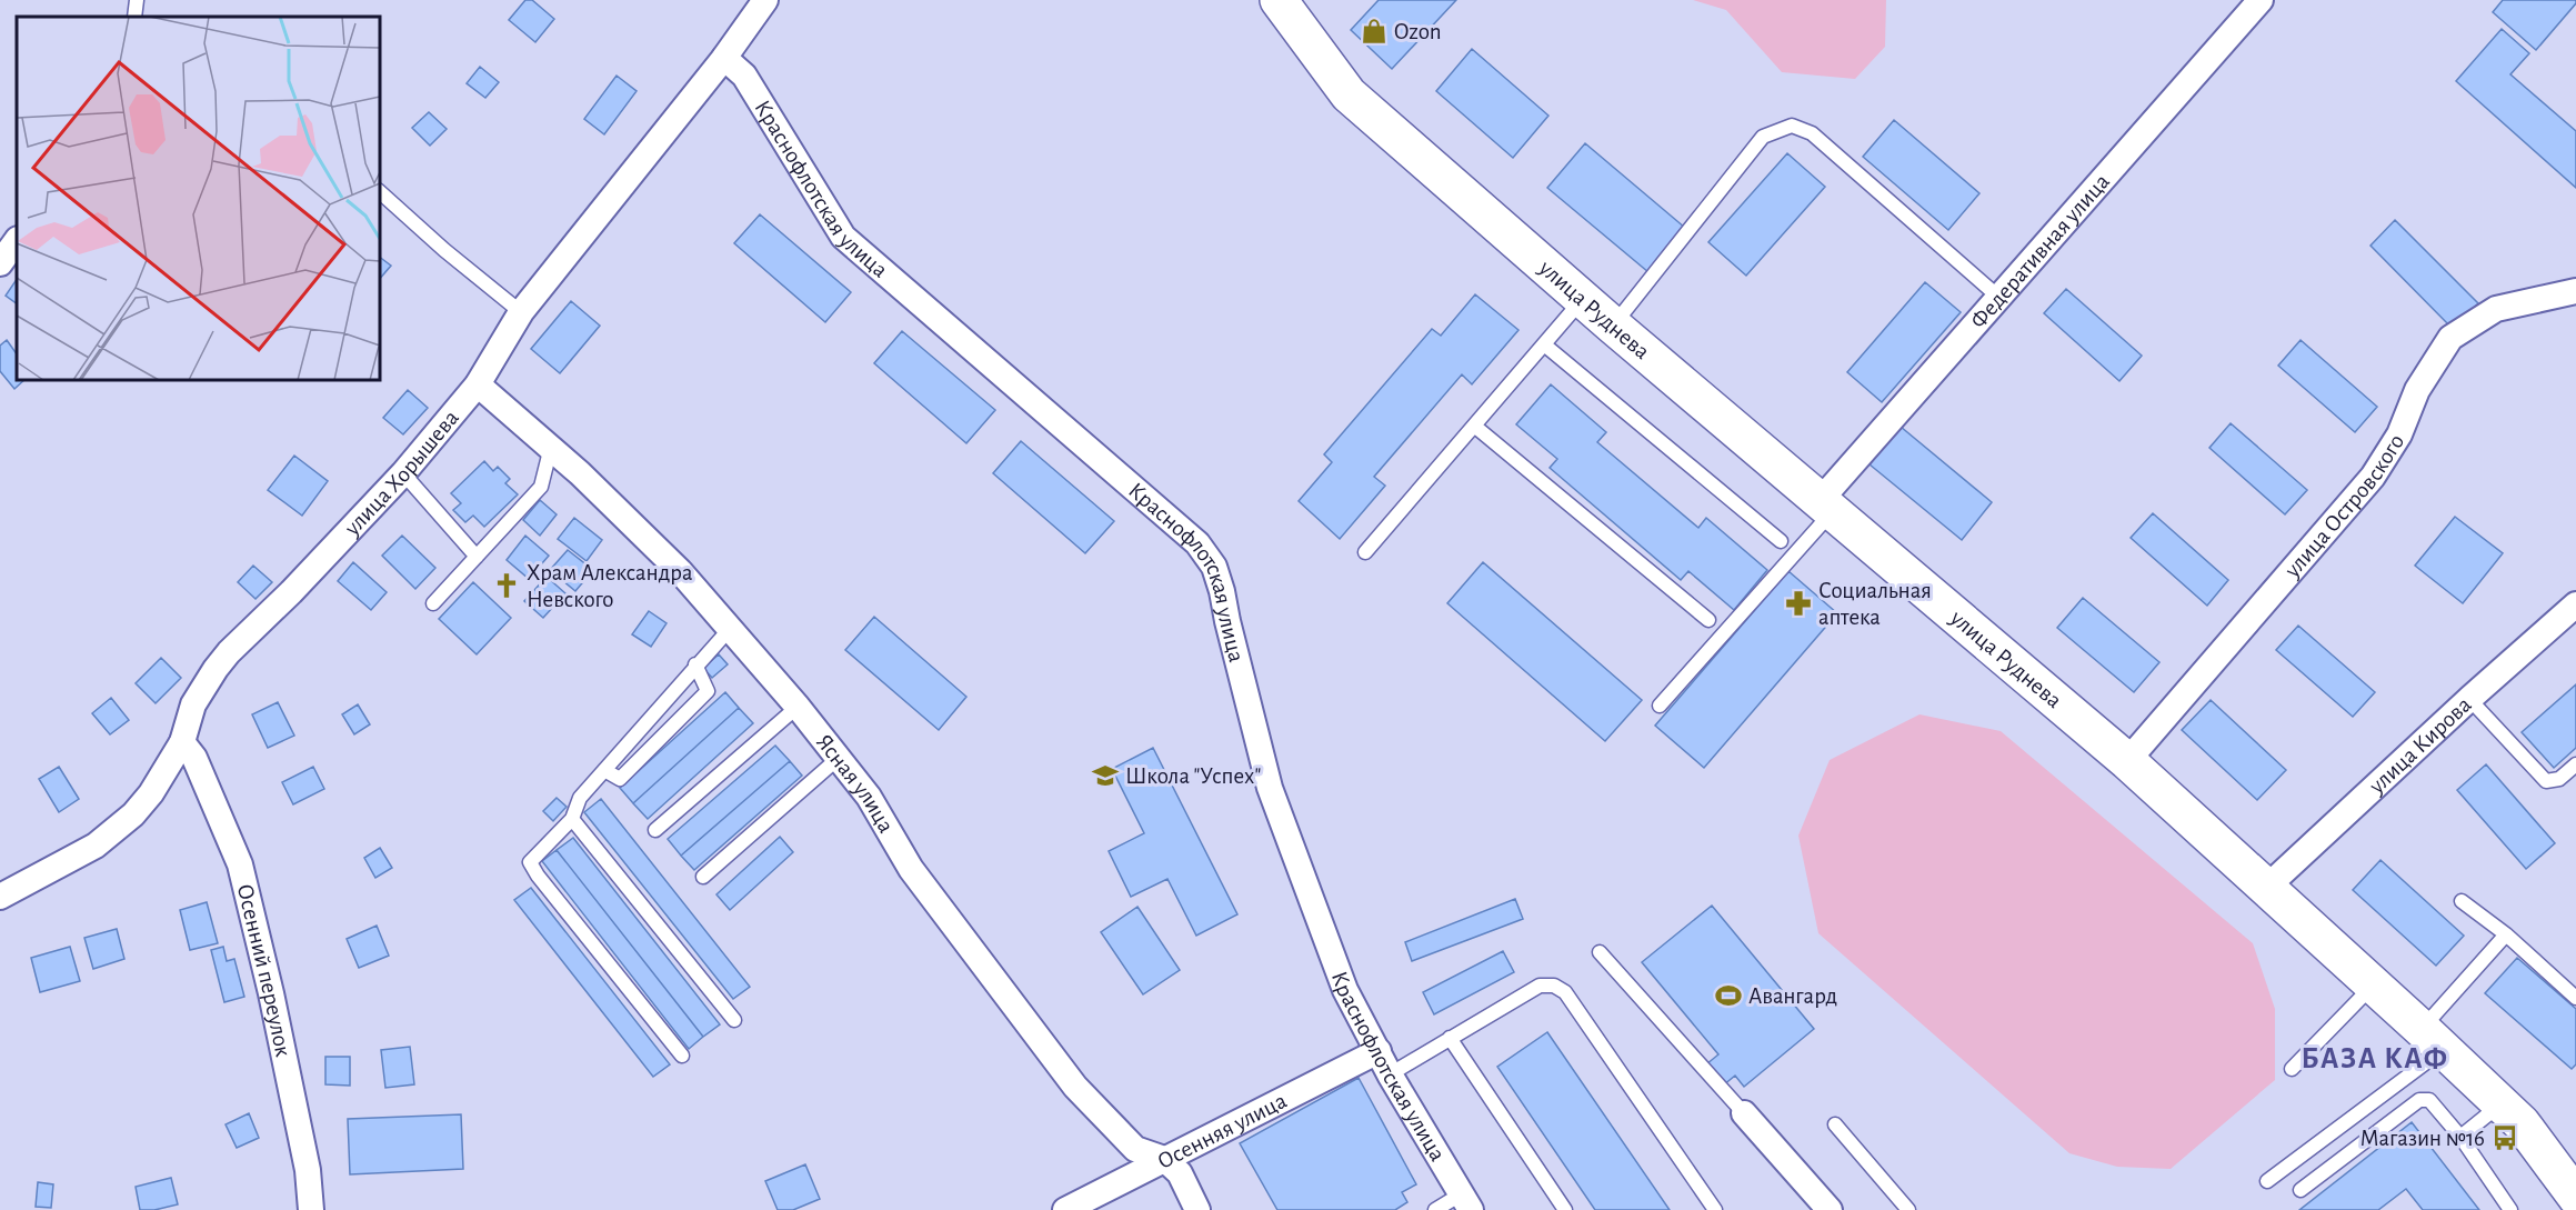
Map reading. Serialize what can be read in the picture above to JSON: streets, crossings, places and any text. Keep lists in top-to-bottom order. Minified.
{"streets":{"main road":["улица Руднева"],"street":["Краснофлотская улица","Федеративная улица","улица Хорышева","улица Островского","улица Кирова","Ясная улица","Осенний переулок","Осенняя улица"]},"crossings":[["Краснофлотская улица","улица Хорышева"],["Краснофлотская улица","Осенняя улица"],["Федеративная улица","улица Руднева"],["улица Руднева","улица Островского"],["улица Руднева","улица Кирова"],["улица Хорышева","Ясная улица"],["улица Хорышева","Осенний переулок"],["Ясная улица","Осенняя улица"]],"districts":["БАЗА КАФ"],"places":{"shop":["Ozon"],"church":["Храм Александра Невского"],"pharmacy":["Социальная аптека"],"school or university":["Школа \"Успех\""],"sports":["Авангард"],"bus stop":["Магазин №16"]}}
